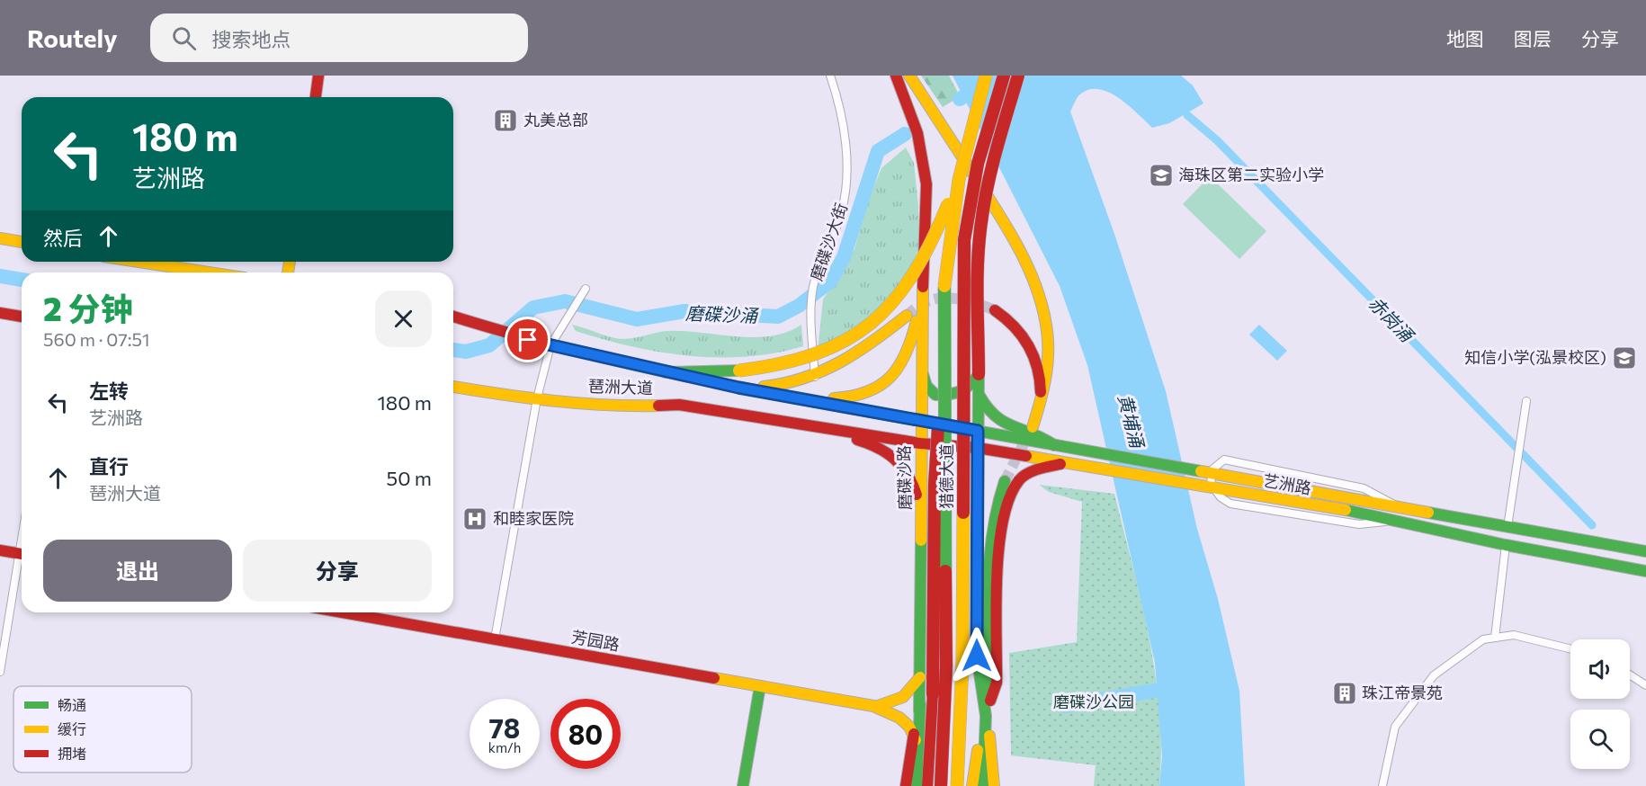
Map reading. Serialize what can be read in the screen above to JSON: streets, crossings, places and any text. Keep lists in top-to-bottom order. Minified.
{"streets":{"main road":["琶洲大道","猎德大道","磨碟沙路","艺洲路","芳园路"],"street":["磨碟沙大街"]},"crossings":[["琶洲大道","磨碟沙路"],["琶洲大道","艺洲路"],["磨碟沙路","艺洲路"]],"water":["磨碟沙涌","赤岗涌","黄埔涌"],"parks":["磨碟沙公园"],"places":{"building":["丸美总部","珠江帝景苑"],"school or university":["海珠区第二实验小学","知信小学(泓景校区)"],"hospital":["和睦家医院"]},"legend":["畅通","缓行","拥堵"],"page":{"header":"Routely","search":"搜索地点","nav":["地图","图层","分享"],"turn":["180 m","艺洲路"],"then":"然后","heading":["2 分钟","560 m · 07:51"],"list":[{"name":"左转","note":"艺洲路","value":"180 m"},{"name":"直行","note":"琶洲大道","value":"50 m"}],"buttons":["退出","分享"],"speed":"78 km/h","limit":"80"}}
